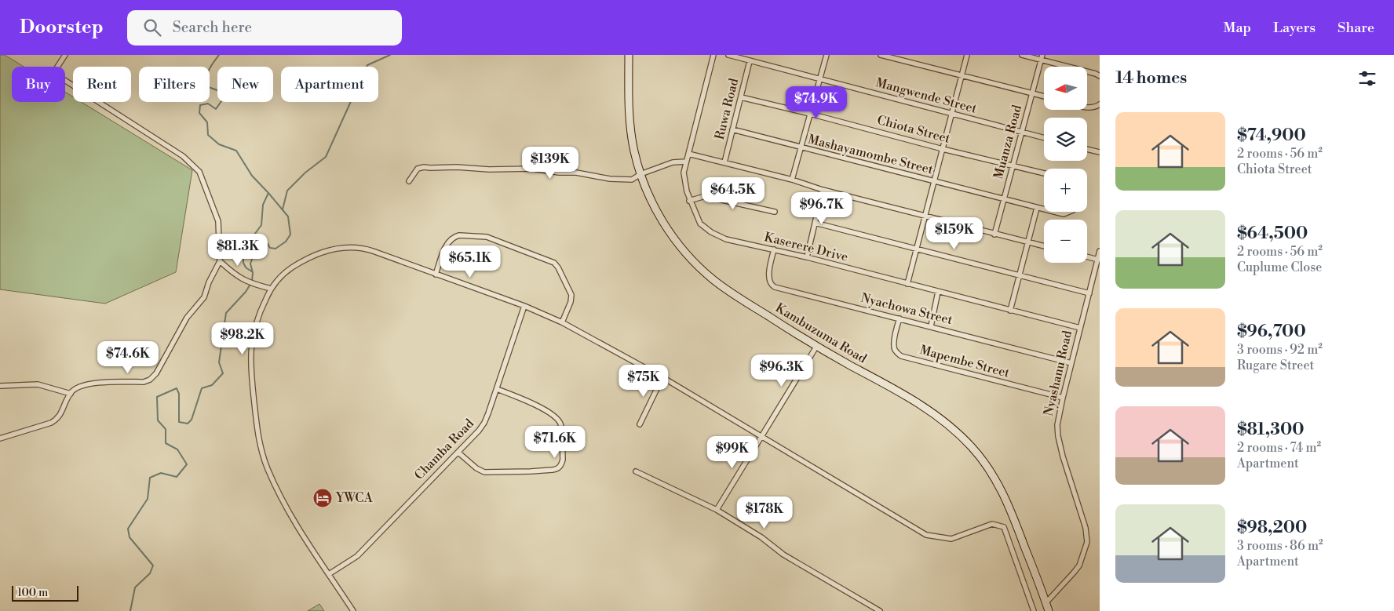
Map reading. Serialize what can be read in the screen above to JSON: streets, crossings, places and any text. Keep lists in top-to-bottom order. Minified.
{"streets":{"main road":["Kambuzuma Road"],"street":["Mangwende Street","Ruwa Road","Chiota Street","Muanza Road","Mashayamombe Street","Kaserere Drive","Nyachowa Street","Mapembe Street","Nyashanu Road","Chamba Road"]},"crossings":[["Mangwende Street","Ruwa Road"],["Mangwende Street","Muanza Road"],["Ruwa Road","Chiota Street"],["Ruwa Road","Mashayamombe Street"],["Chiota Street","Muanza Road"],["Muanza Road","Mashayamombe Street"],["Kaserere Drive","Nyachowa Street"],["Kaserere Drive","Nyashanu Road"],["Nyachowa Street","Mapembe Street"],["Nyachowa Street","Nyashanu Road"],["Kambuzuma Road","Nyashanu Road"],["Mapembe Street","Nyashanu Road"]],"places":{"hotel":["YWCA"]},"scale_bar":"100 m","north":"left","page":{"header":"Doorstep","search":"Search here","nav":["Map","Layers","Share"],"heading":"14 homes","map_buttons":["+","−"],"chip":["Buy","Rent","Filters","New","Apartment"],"price":["$74.9K","$139K","$64.5K","$96.7K","$159K","$81.3K","$65.1K","$98.2K","$74.6K","$96.3K","$75K","$71.6K","$99K","$178K"],"list":[{"name":"$74,900","note":"2 rooms · 56 m² · Chiota Street"},{"name":"$64,500","note":"2 rooms · 56 m² · Cuplume Close"},{"name":"$96,700","note":"3 rooms · 92 m² · Rugare Street"},{"name":"$81,300","note":"2 rooms · 74 m² · Apartment"},{"name":"$98,200","note":"3 rooms · 86 m² · Apartment"}],"scale":"100 m"}}
